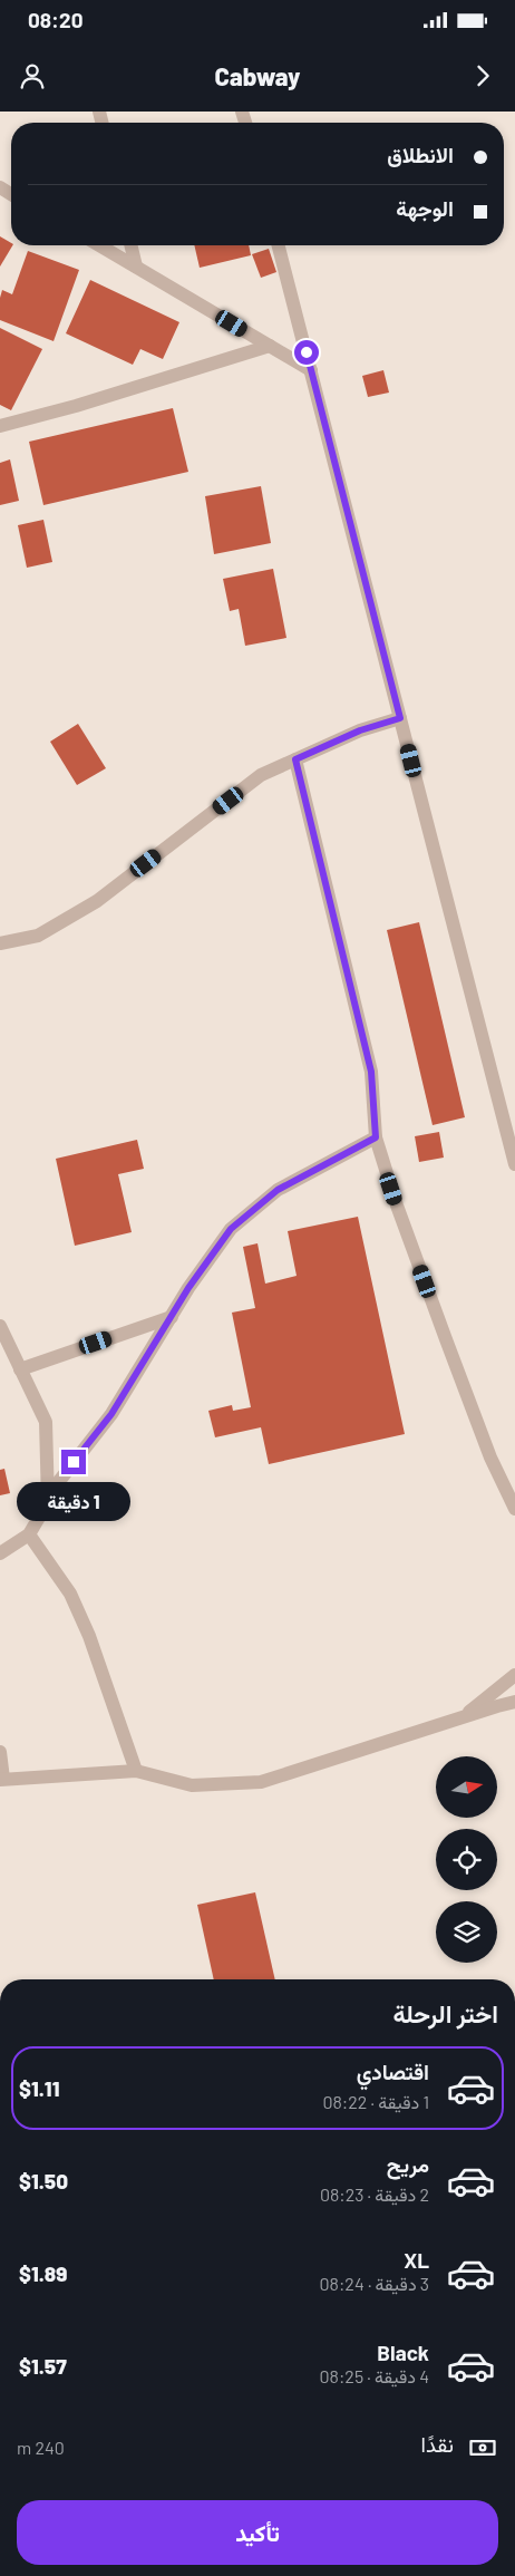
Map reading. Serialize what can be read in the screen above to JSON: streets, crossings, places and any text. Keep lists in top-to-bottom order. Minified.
{"north":"right","page":{"status":"08:20","header":"Cabway","banner":["الانطلاق","الوجهة"],"bubble":"1 دقيقة","heading":"اختر الرحلة","list":[{"name":"اقتصادي","note":"1 دقيقة · 08:22","value":"$1.11"},{"name":"مريح","note":"2 دقيقة · 08:23","value":"$1.50"},{"name":"XL","note":"3 دقيقة · 08:24","value":"$1.89"},{"name":"Black","note":"4 دقيقة · 08:25","value":"$1.57"}],"pay":["نقدًا","240 m"],"buttons":"تأكيد"}}
